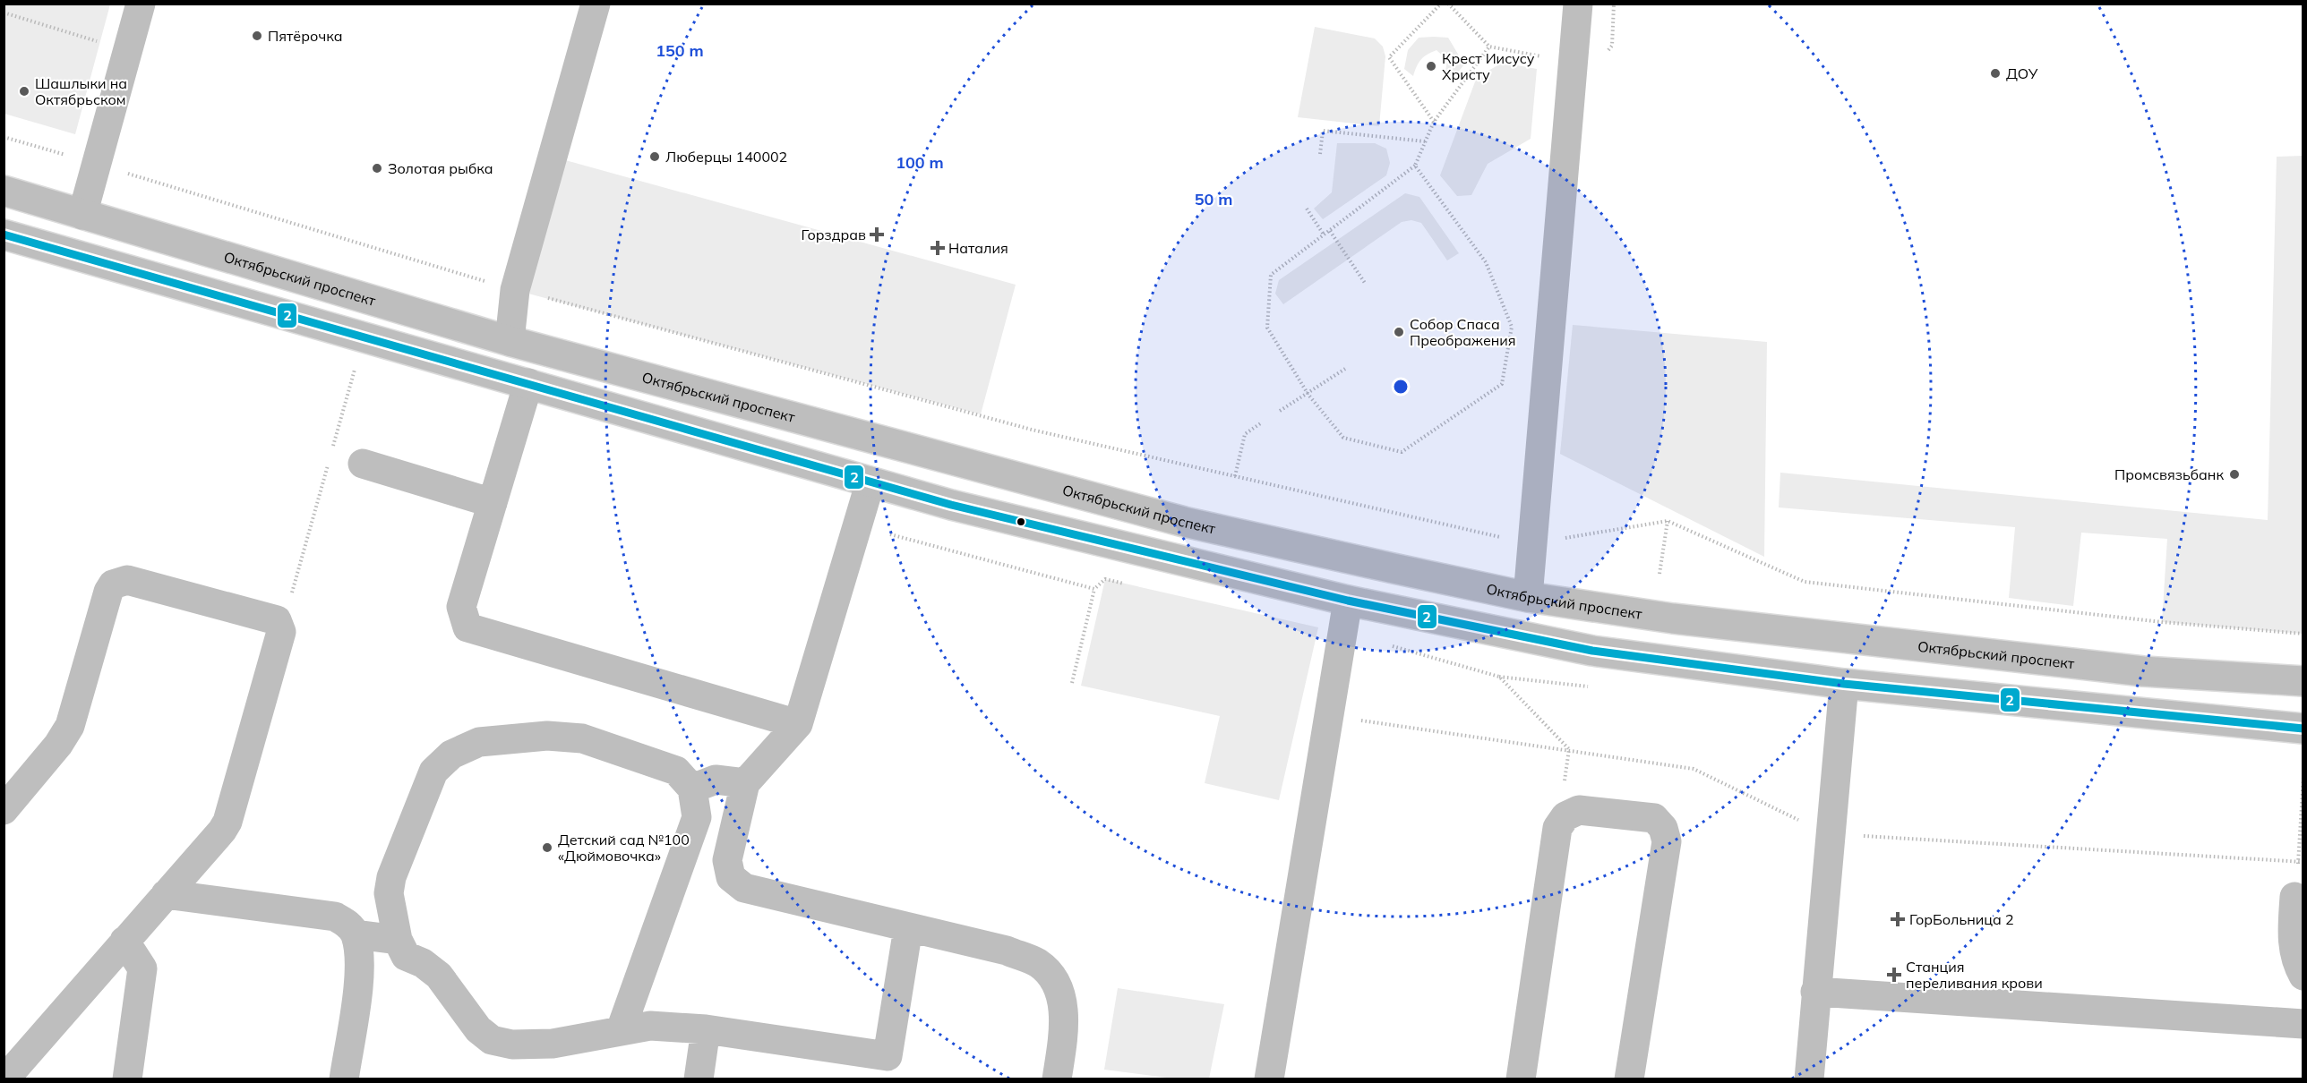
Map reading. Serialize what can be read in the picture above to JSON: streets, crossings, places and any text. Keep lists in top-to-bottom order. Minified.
{"streets":{"main road":["Октябрьский проспект"]},"places":{"other":["Пятёрочка","Крест Иисусу Христу","ДОУ","Шашлыки на Октябрьском","Люберцы 140002","Золотая рыбка","Собор Спаса Преображения","Промсвязьбанк","Детский сад №100 «Дюймовочка»"],"health":["Горздрав","Наталия","ГорБольница 2","Станция переливания крови"]},"lines":["transit line 2"],"rings":["150 m","100 m","50 m"]}
